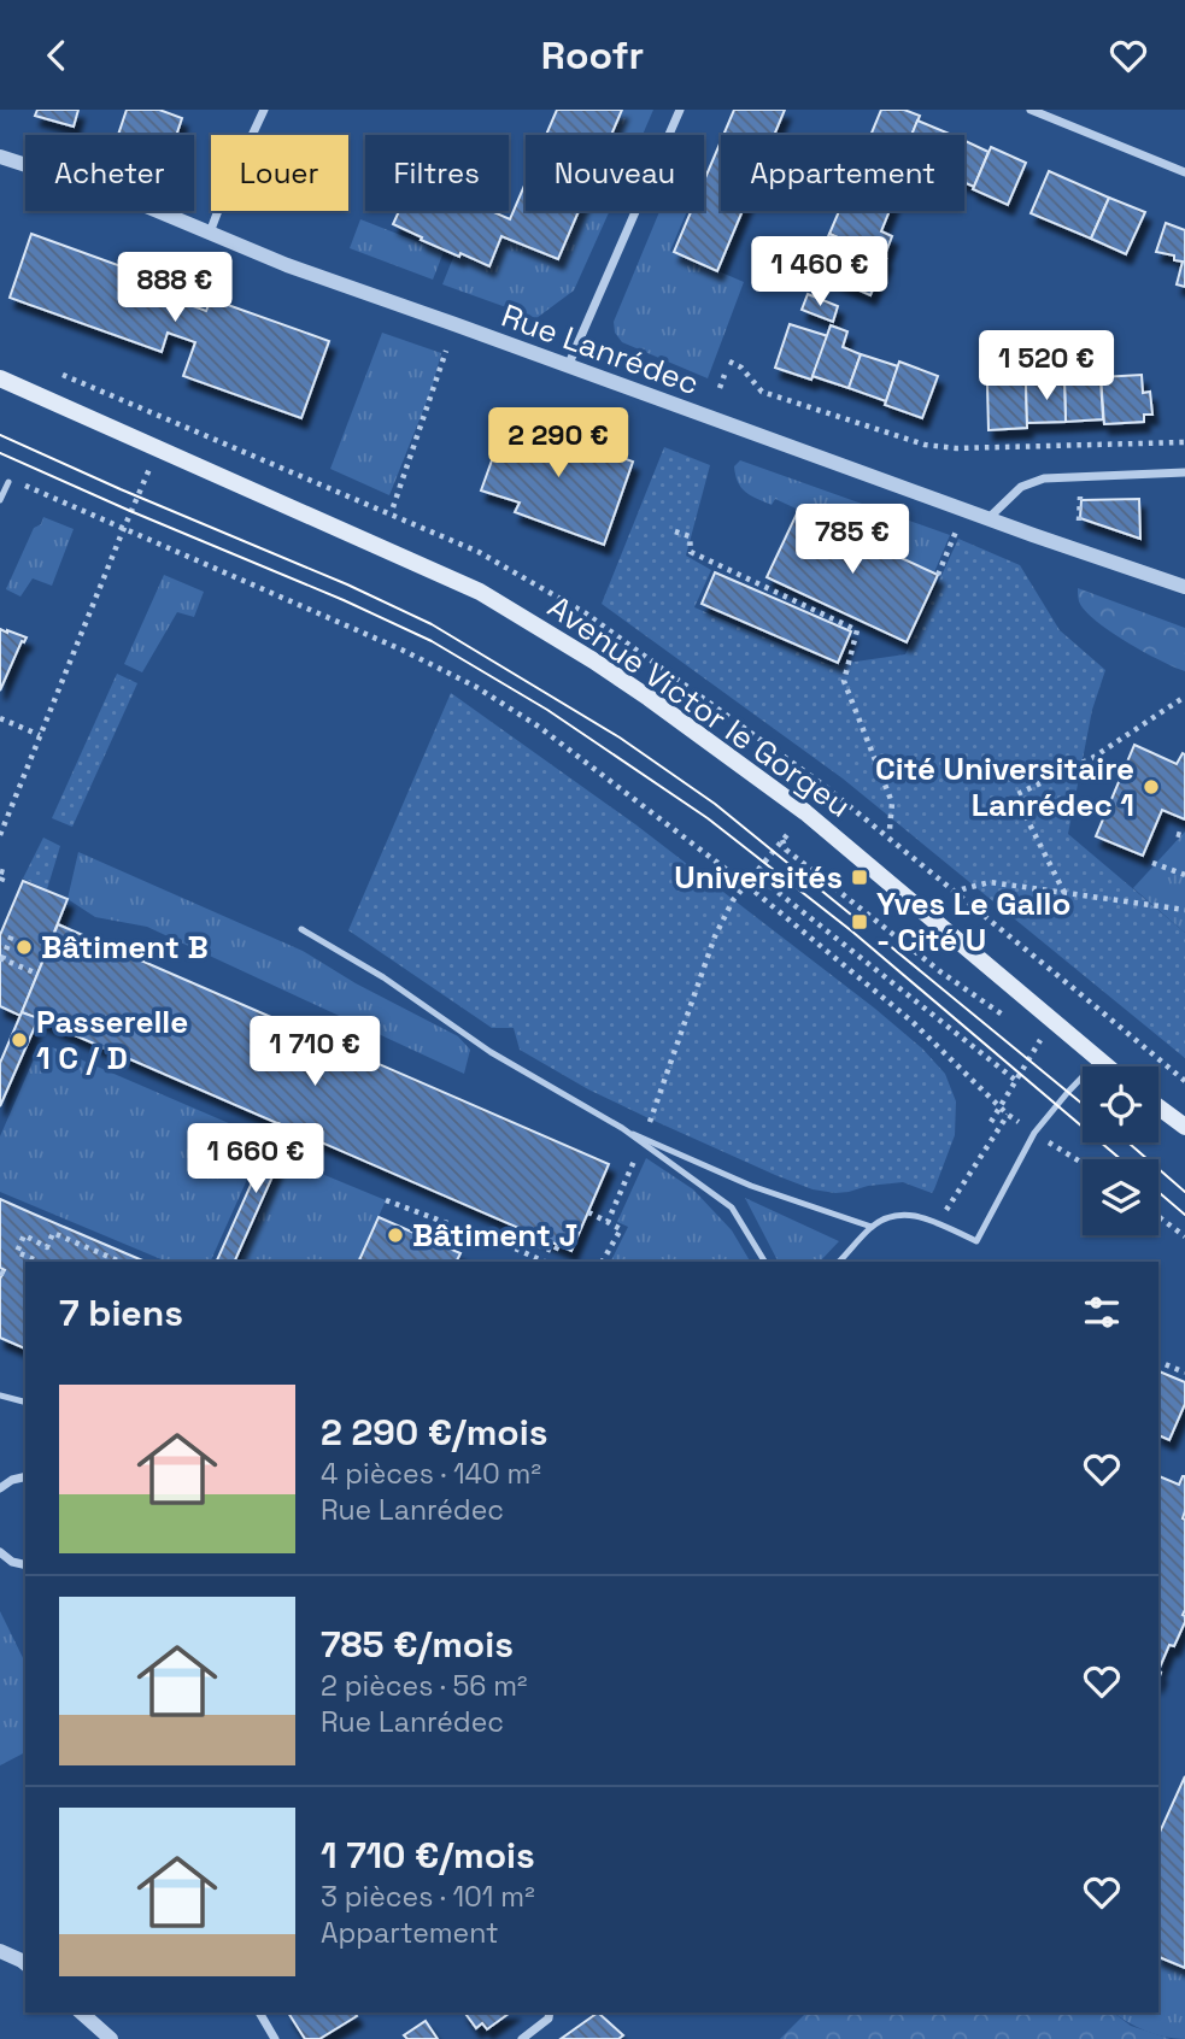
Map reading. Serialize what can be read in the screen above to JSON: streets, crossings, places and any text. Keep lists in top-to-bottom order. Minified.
{"streets":{"main road":["Avenue Victor le Gorgeu"],"street":["Rue Lanrédec"]},"places":{"other":["Cité Universitaire Lanrédec 1","Bâtiment B","Passerelle 1 C / D","Bâtiment J"],"transit":["Universités","Yves Le Gallo - Cité U"]},"page":{"header":"Roofr","chip":["Acheter","Louer","Filtres","Nouveau","Appartement"],"price":["1 460 €","888 €","1 520 €","2 290 €","785 €","1 710 €","1 660 €"],"heading":"7 biens","list":[{"name":"2 290 €/mois","note":"4 pièces · 140 m² · Rue Lanrédec"},{"name":"785 €/mois","note":"2 pièces · 56 m² · Rue Lanrédec"},{"name":"1 710 €/mois","note":"3 pièces · 101 m² · Appartement"}]}}
